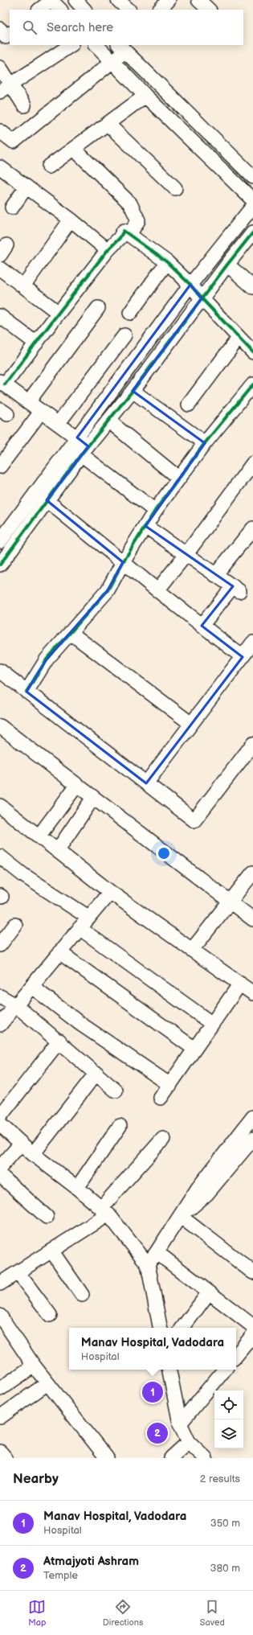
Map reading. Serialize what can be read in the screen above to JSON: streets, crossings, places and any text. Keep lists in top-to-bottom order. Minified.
{"page":{"search":"Search here","popup":["Manav Hospital, Vadodara","Hospital"],"pins":["1","2"],"heading":["Nearby","2 results"],"list":[{"mark":"1","name":"Manav Hospital, Vadodara","note":"Hospital","value":"350 m"},{"mark":"2","name":"Atmajyoti Ashram","note":"Temple","value":"380 m"}],"nav":["Map","Directions","Saved"]}}
